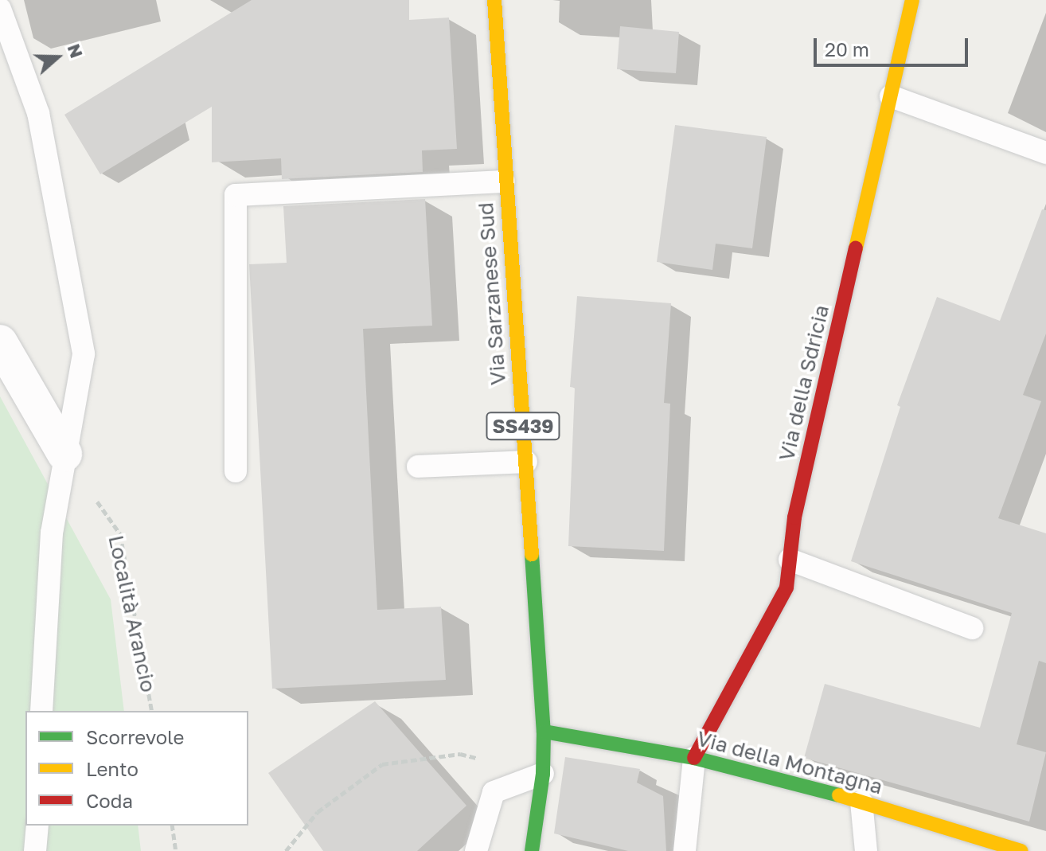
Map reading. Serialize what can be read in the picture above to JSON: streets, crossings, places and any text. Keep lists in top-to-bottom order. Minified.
{"streets":{"street":["Via Sarzanese Sud","Via della Sdricia","SS439","Via della Montagna"],"path":["Località Arancio"]},"crossings":[["Via Sarzanese Sud","Via della Montagna"],["Via della Sdricia","Via della Montagna"]],"legend":["Scorrevole","Lento","Coda"],"scale_bar":"20 m","north":"right"}
